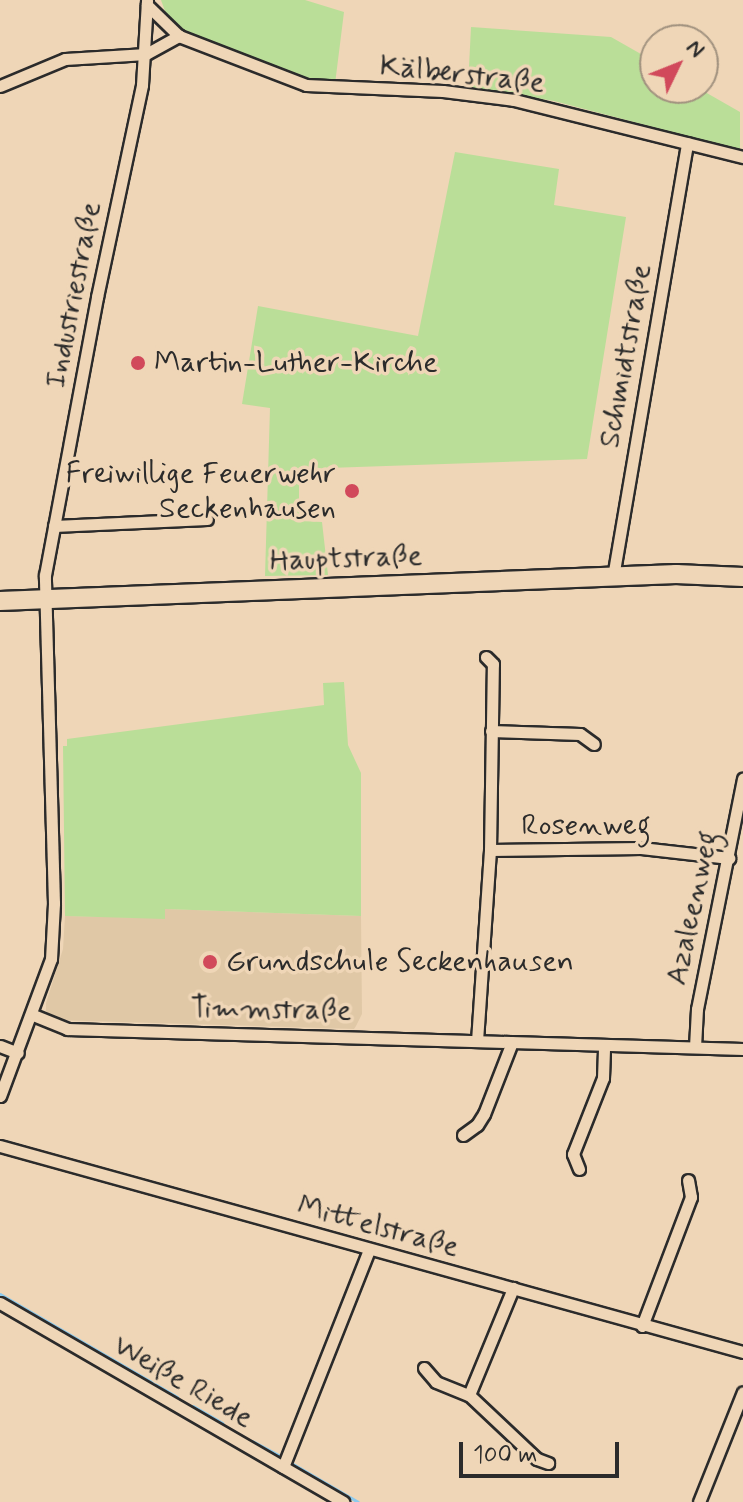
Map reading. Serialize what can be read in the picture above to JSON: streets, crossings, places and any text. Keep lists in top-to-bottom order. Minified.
{"streets":{"main road":["Hauptstraße"],"street":["Kälberstraße","Industriestraße","Schmidtstraße","Rosenweg","Azaleenweg","Timmstraße","Mittelstraße","Weiße Riede"]},"crossings":[["Kälberstraße","Industriestraße"],["Kälberstraße","Schmidtstraße"],["Industriestraße","Hauptstraße"],["Industriestraße","Timmstraße"],["Schmidtstraße","Hauptstraße"],["Rosenweg","Azaleenweg"],["Rosenweg","Timmstraße"],["Azaleenweg","Timmstraße"]],"places":["Martin-Luther-Kirche","Freiwillige Feuerwehr Seckenhausen","Grundschule Seckenhausen"],"scale_bar":"100 m","north":"top right"}
